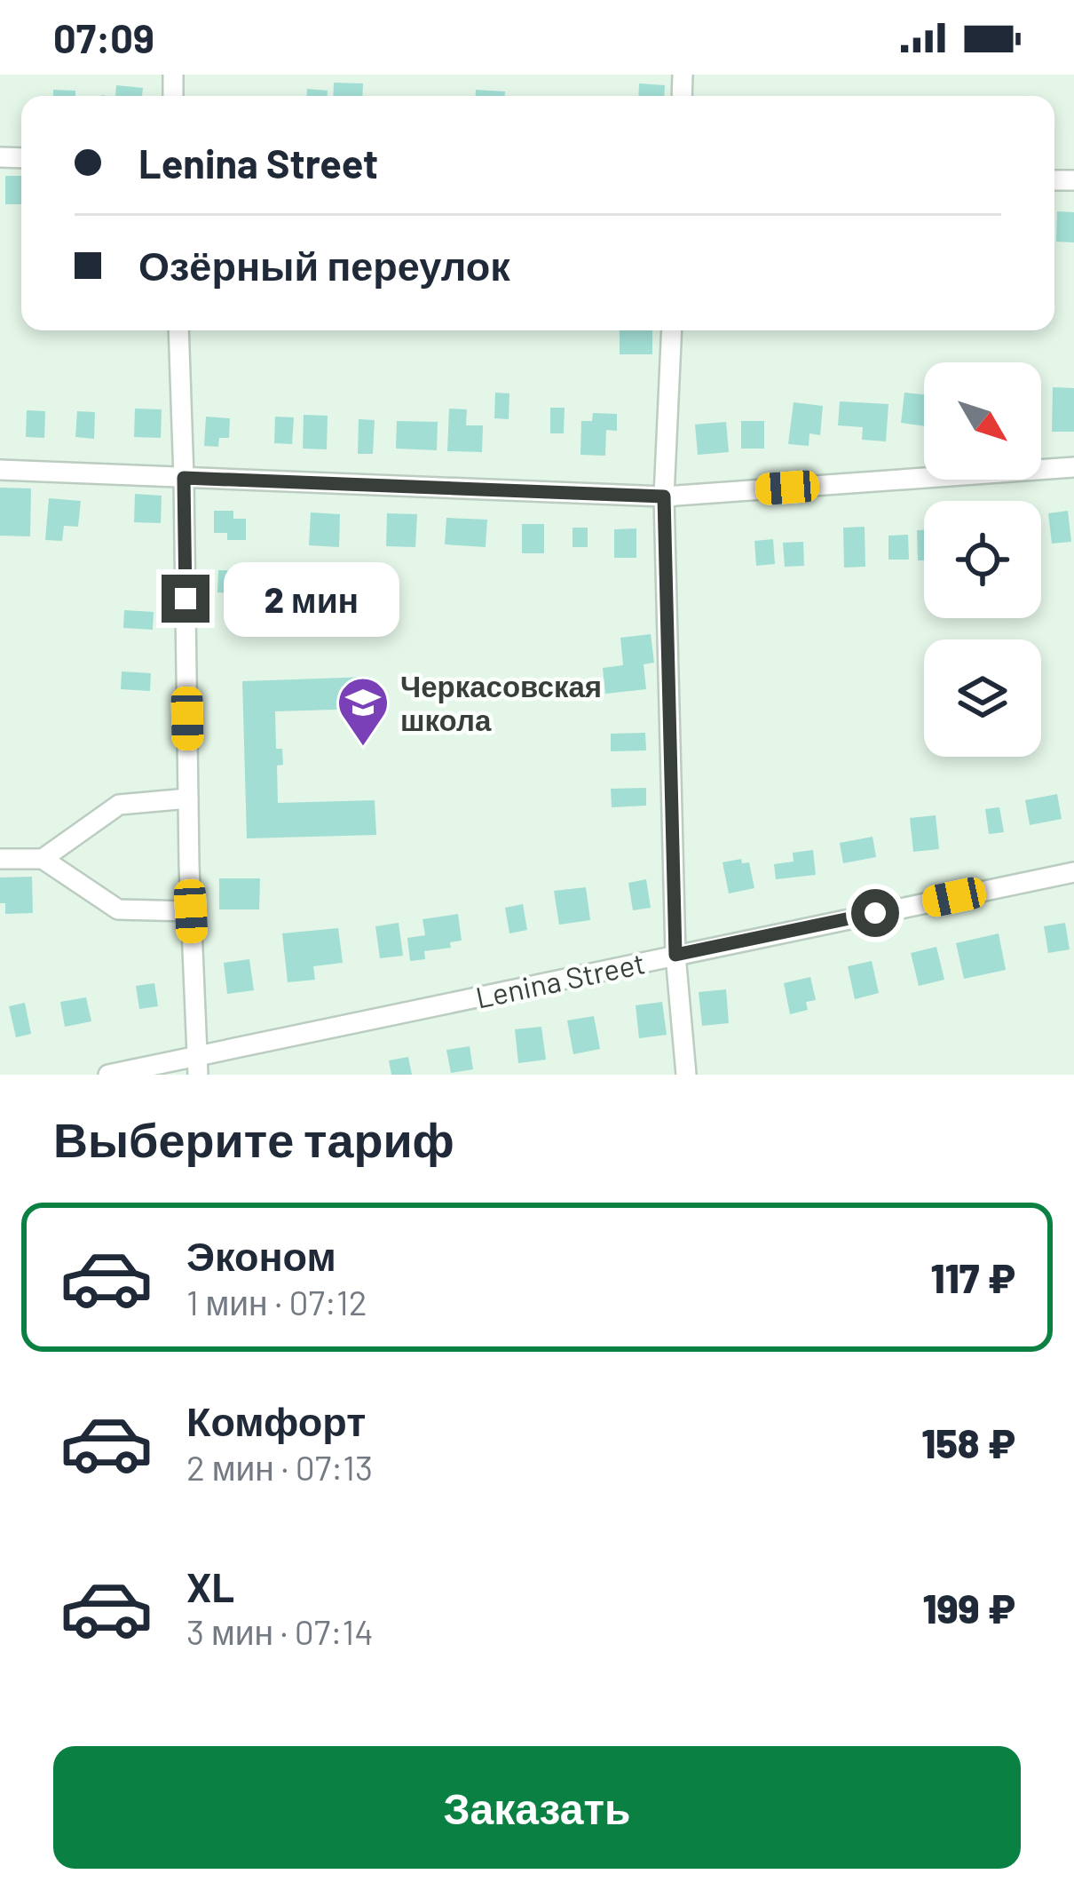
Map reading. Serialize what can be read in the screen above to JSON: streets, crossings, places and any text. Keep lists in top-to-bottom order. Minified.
{"streets":{"street":["Lenina Street"]},"places":{"school or university":["Черкасовская школа"]},"north":"bottom right","page":{"status":"07:09","banner":["Lenina Street","Озёрный переулок"],"bubble":"2 мин","heading":"Выберите тариф","list":[{"name":"Эконом","note":"1 мин · 07:12","value":"117 ₽"},{"name":"Комфорт","note":"2 мин · 07:13","value":"158 ₽"},{"name":"XL","note":"3 мин · 07:14","value":"199 ₽"}],"buttons":"Заказать"}}
